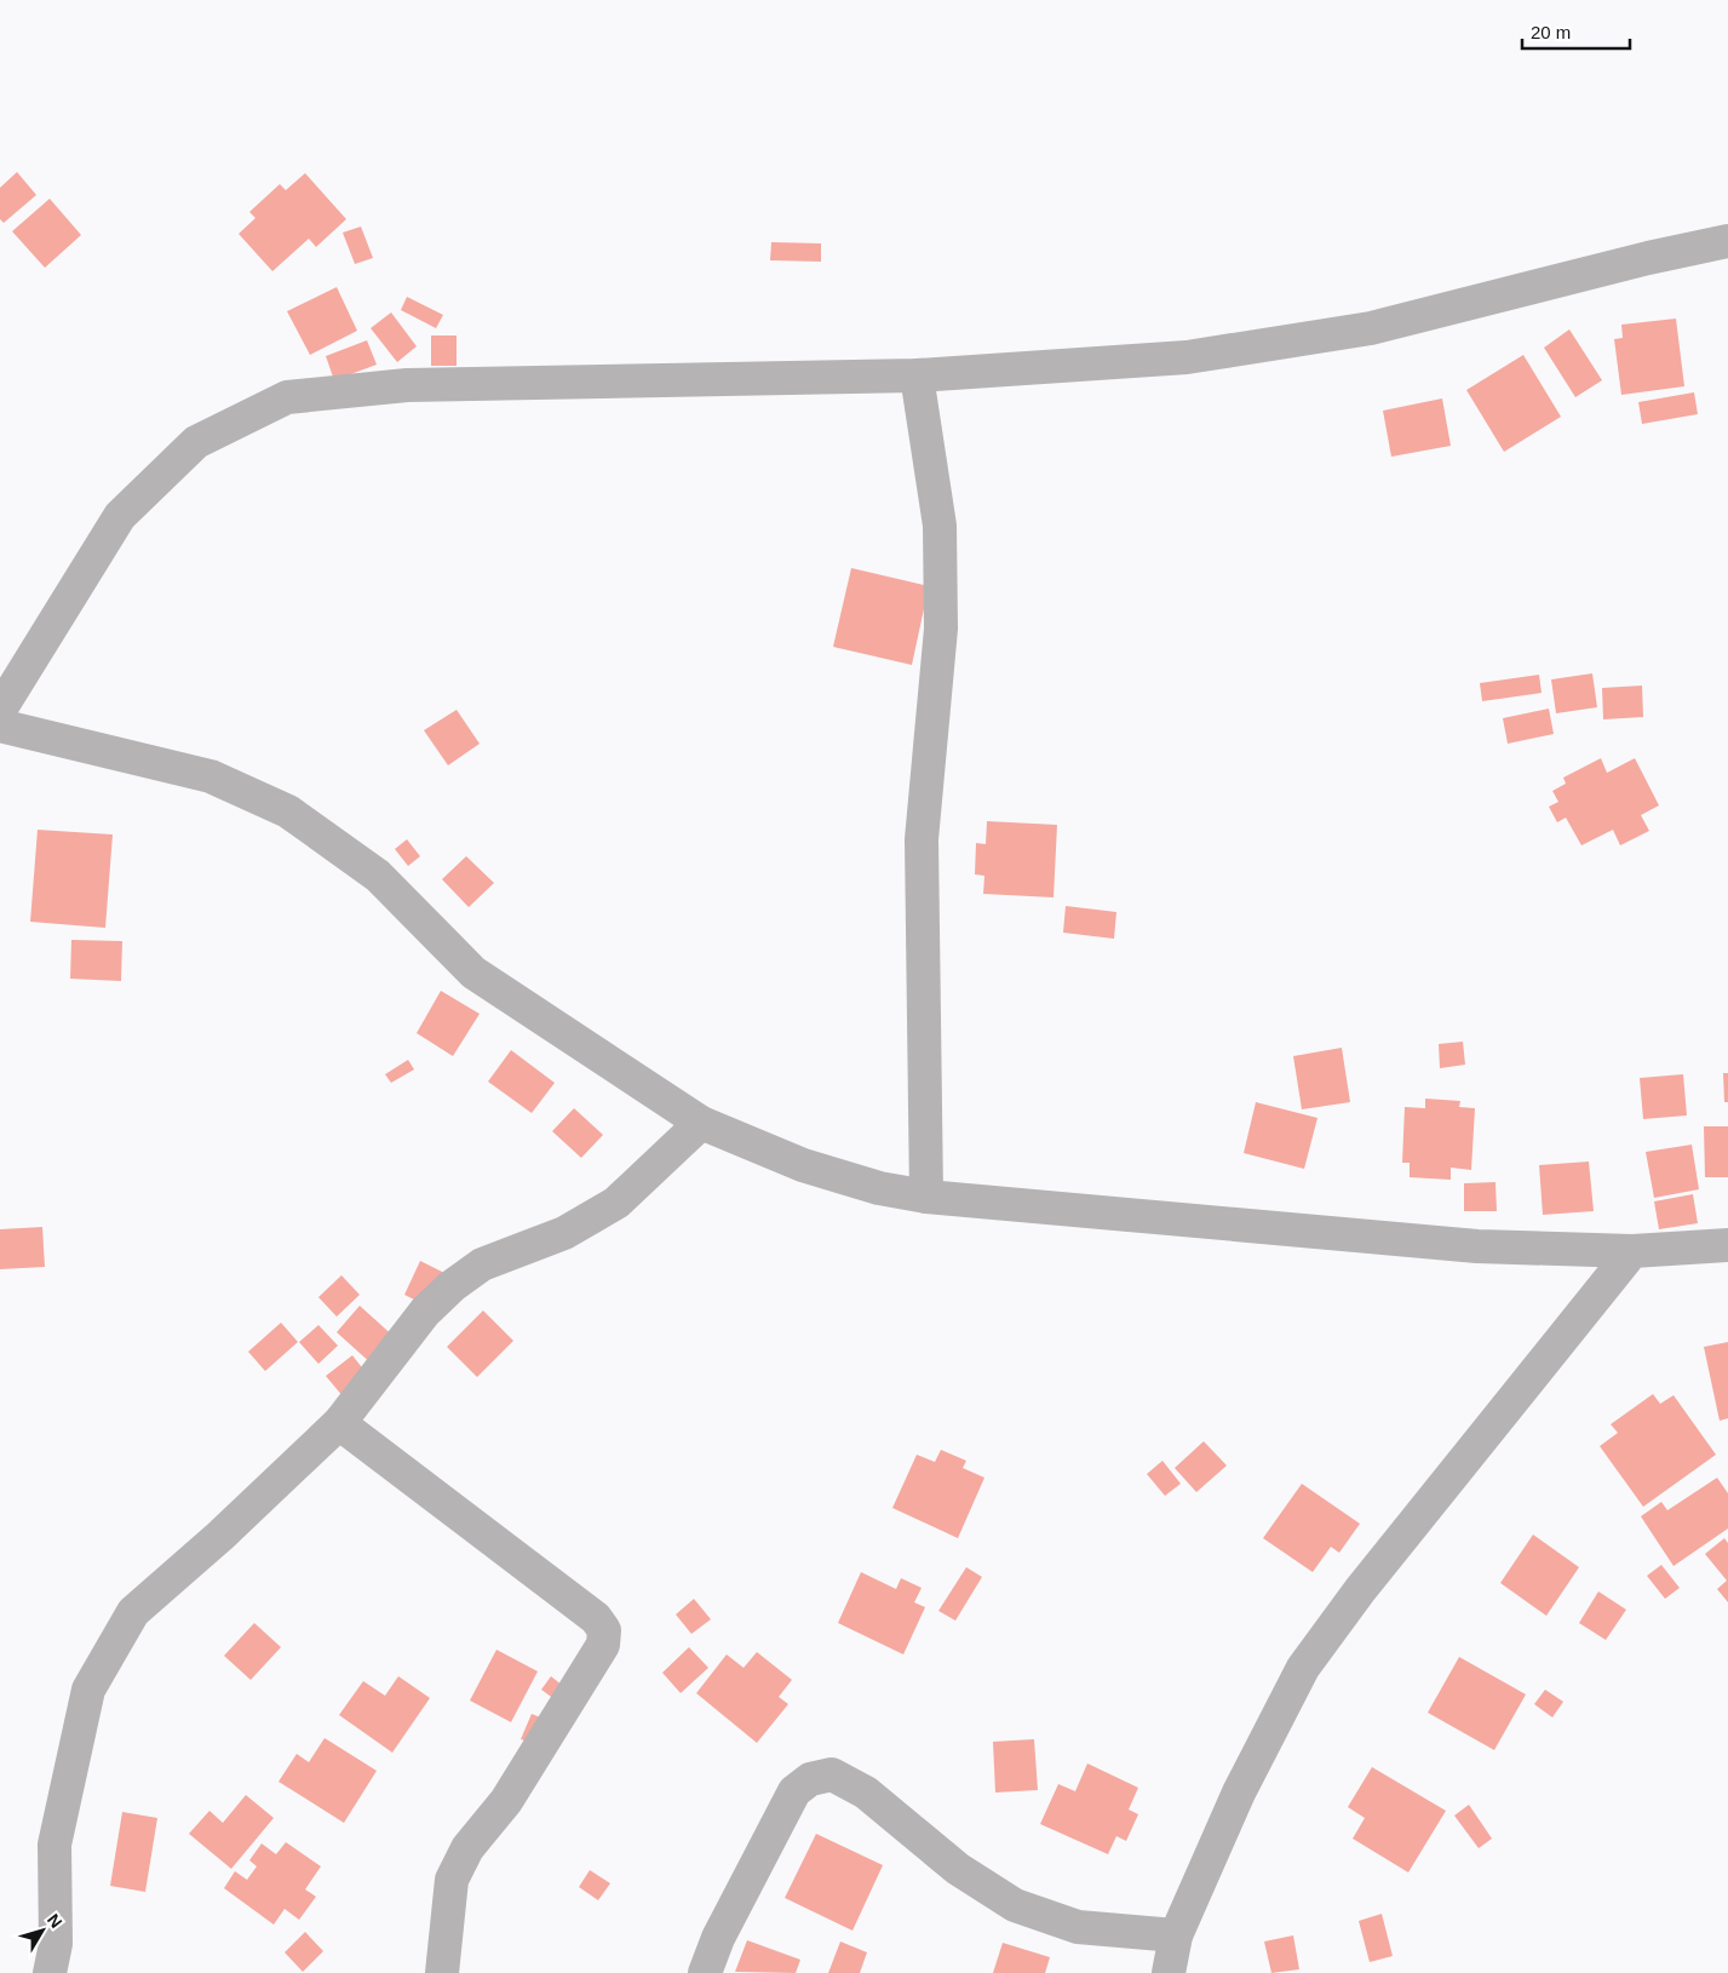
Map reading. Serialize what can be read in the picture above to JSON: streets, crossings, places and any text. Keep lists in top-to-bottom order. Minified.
{"scale_bar":"20 m","north":"top right"}
